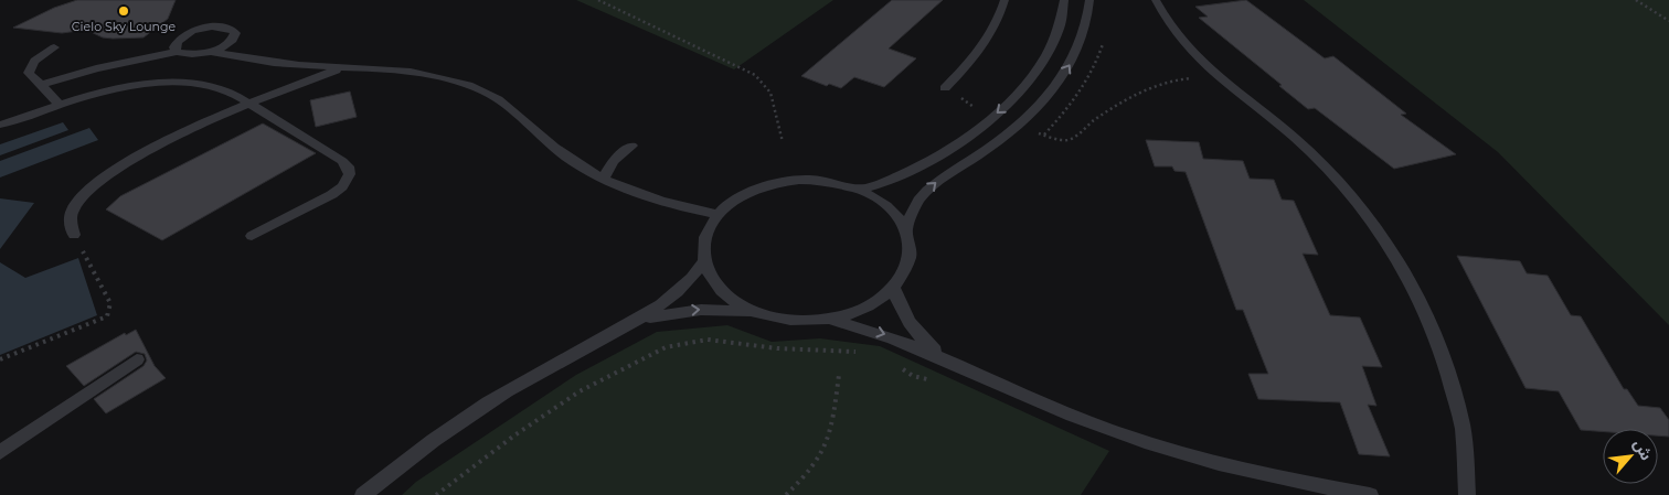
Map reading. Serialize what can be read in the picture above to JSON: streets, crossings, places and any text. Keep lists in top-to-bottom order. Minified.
{"places":["Cielo Sky Lounge"],"north":"top right"}
